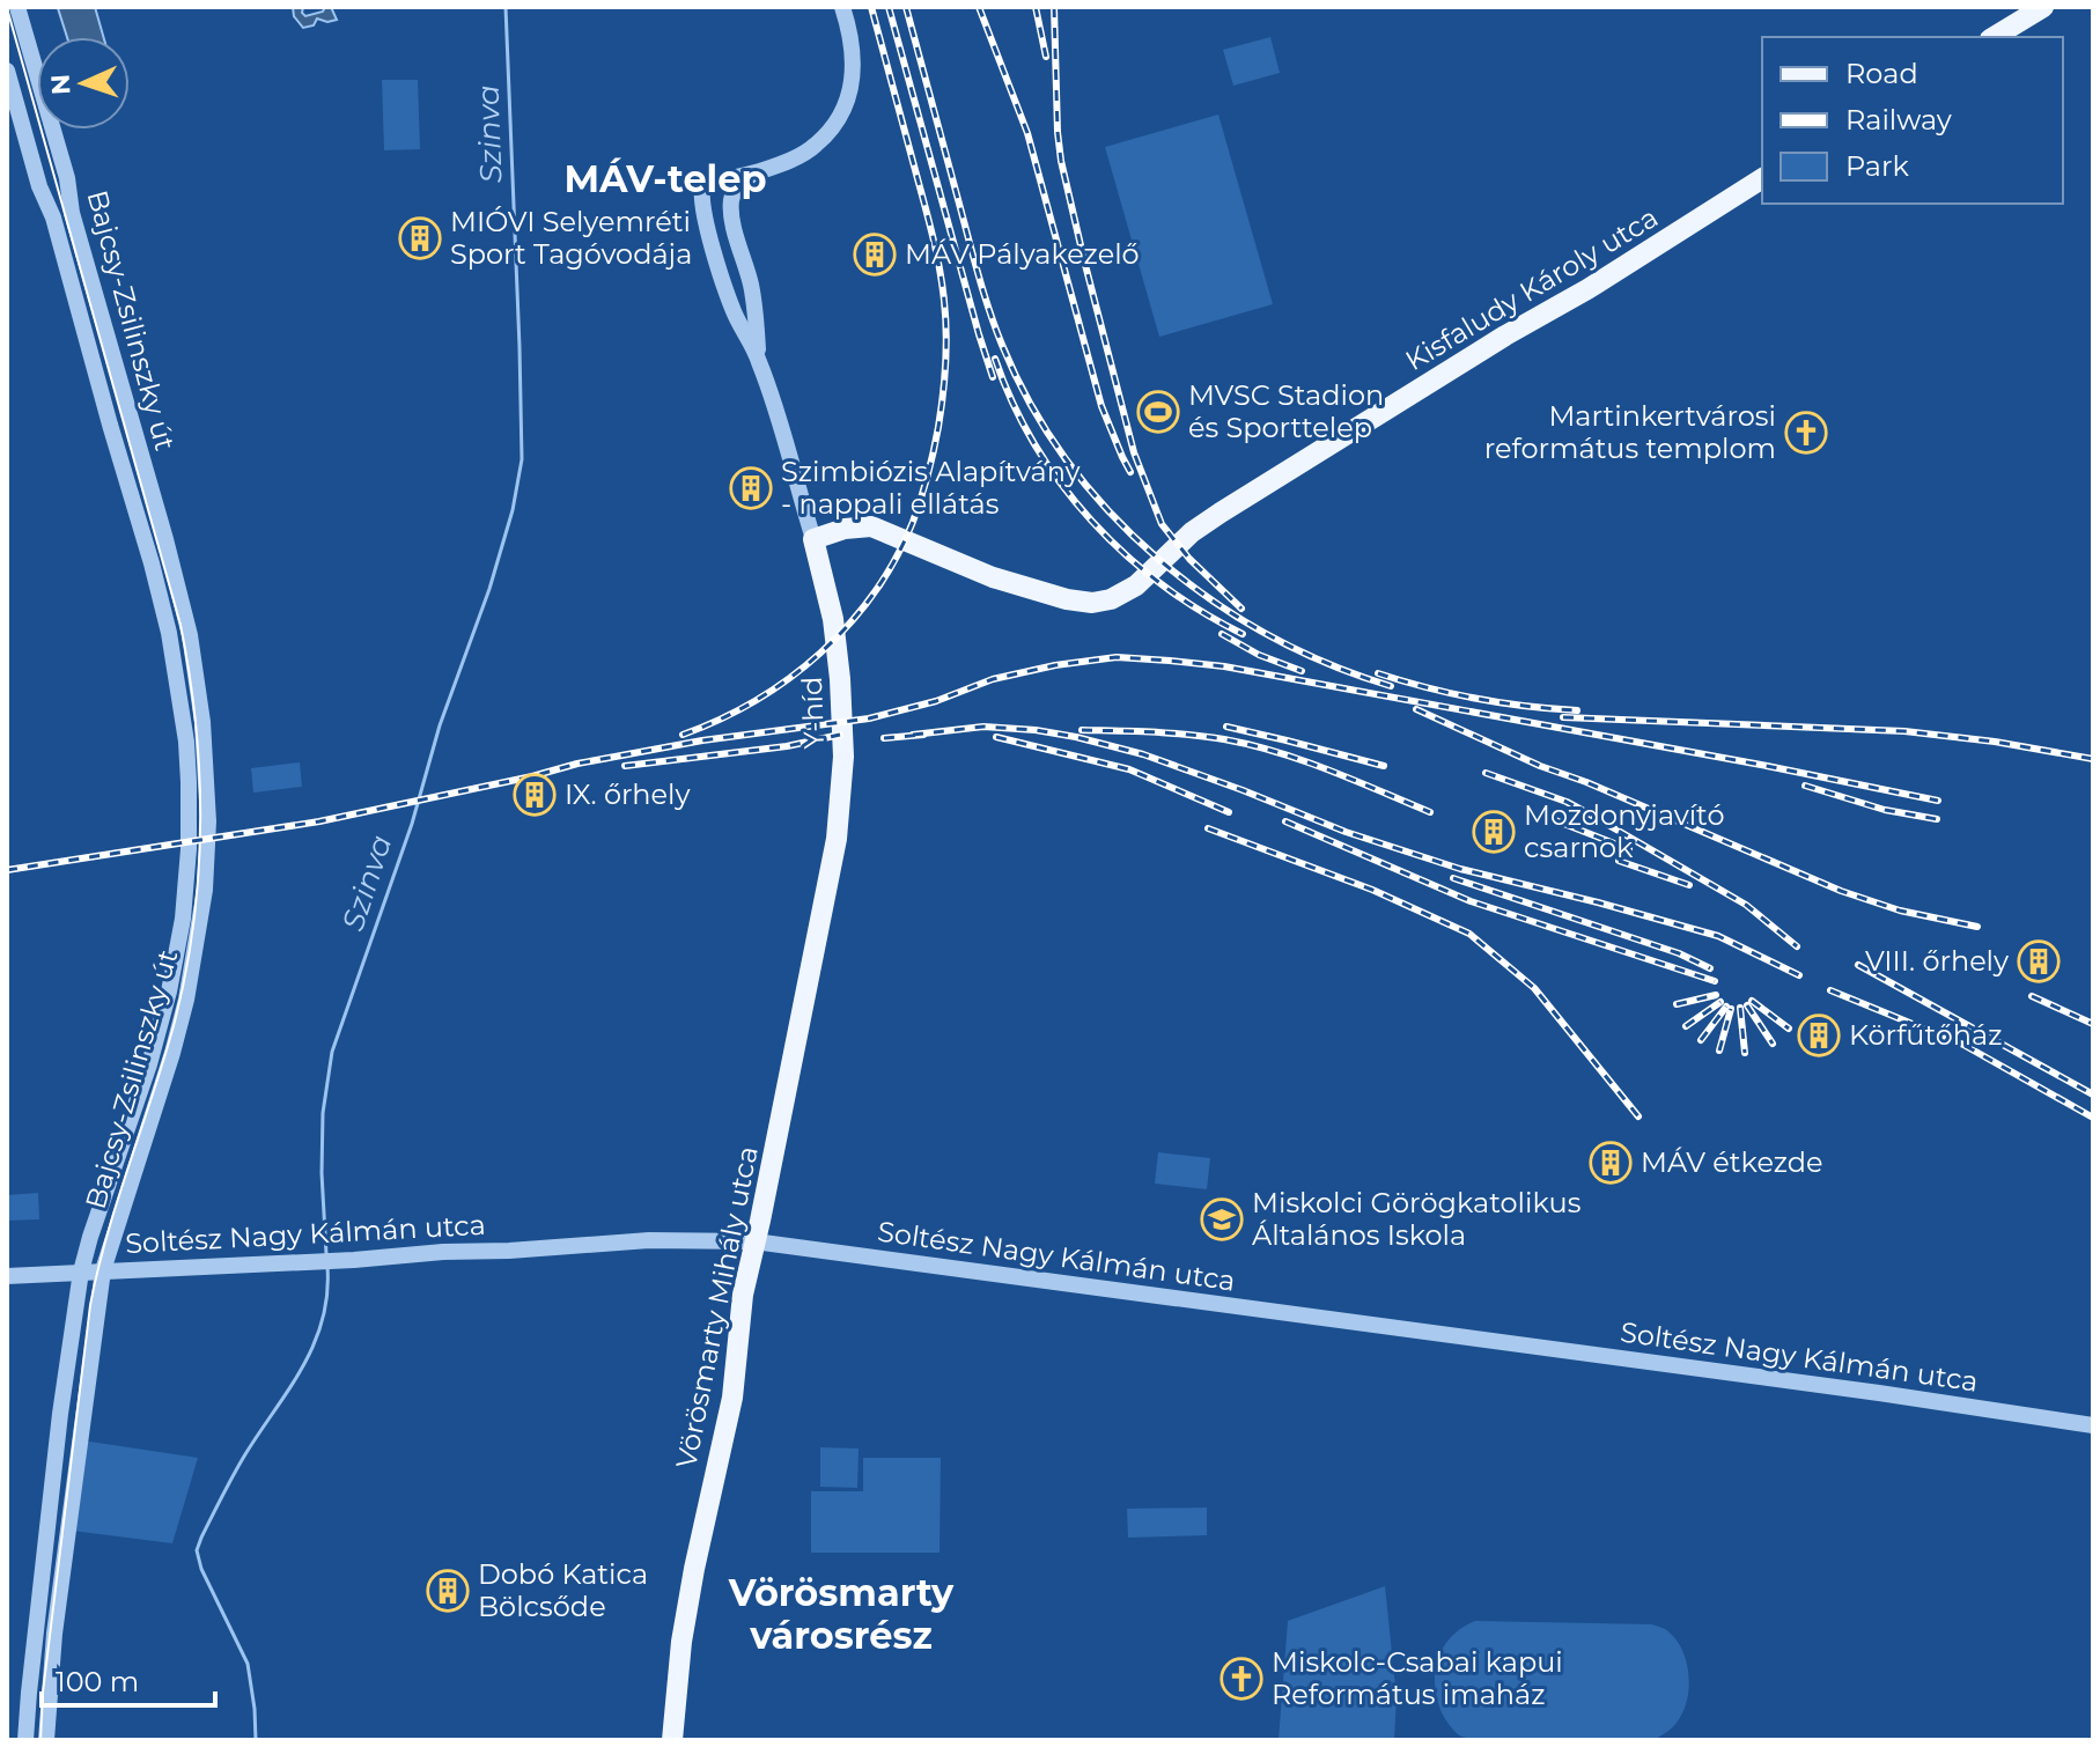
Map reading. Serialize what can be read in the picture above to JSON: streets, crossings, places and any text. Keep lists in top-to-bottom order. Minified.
{"streets":{"main road":["Kisfaludy Károly utca","Y-híd","Vörösmarty Mihály utca"],"street":["Bajcsy-Zsilinszky út","Soltész Nagy Kálmán utca"]},"crossings":[["Kisfaludy Károly utca","Y-híd"],["Bajcsy-Zsilinszky út","Soltész Nagy Kálmán utca"],["Y-híd","Vörösmarty Mihály utca"],["Soltész Nagy Kálmán utca","Vörösmarty Mihály utca"]],"districts":["MÁV-telep","Vörösmarty városrész"],"water":["Szinva"],"places":{"building":["MIÓVI Selyemréti Sport Tagóvodája","MÁV Pályakezelő","Szimbiózis Alapítvány - nappali ellátás","IX. őrhely","Mozdonyjavító csarnok","VIII. őrhely","Körfűtőház","MÁV étkezde","Dobó Katica Bölcsőde"],"sports":["MVSC Stadion és Sporttelep"],"church":["Martinkertvárosi református templom","Miskolc-Csabai kapui Református imaház"],"school or university":["Miskolci Görögkatolikus Általános Iskola"]},"legend":["Road","Railway","Park"],"scale_bar":"100 m","north":"left"}
